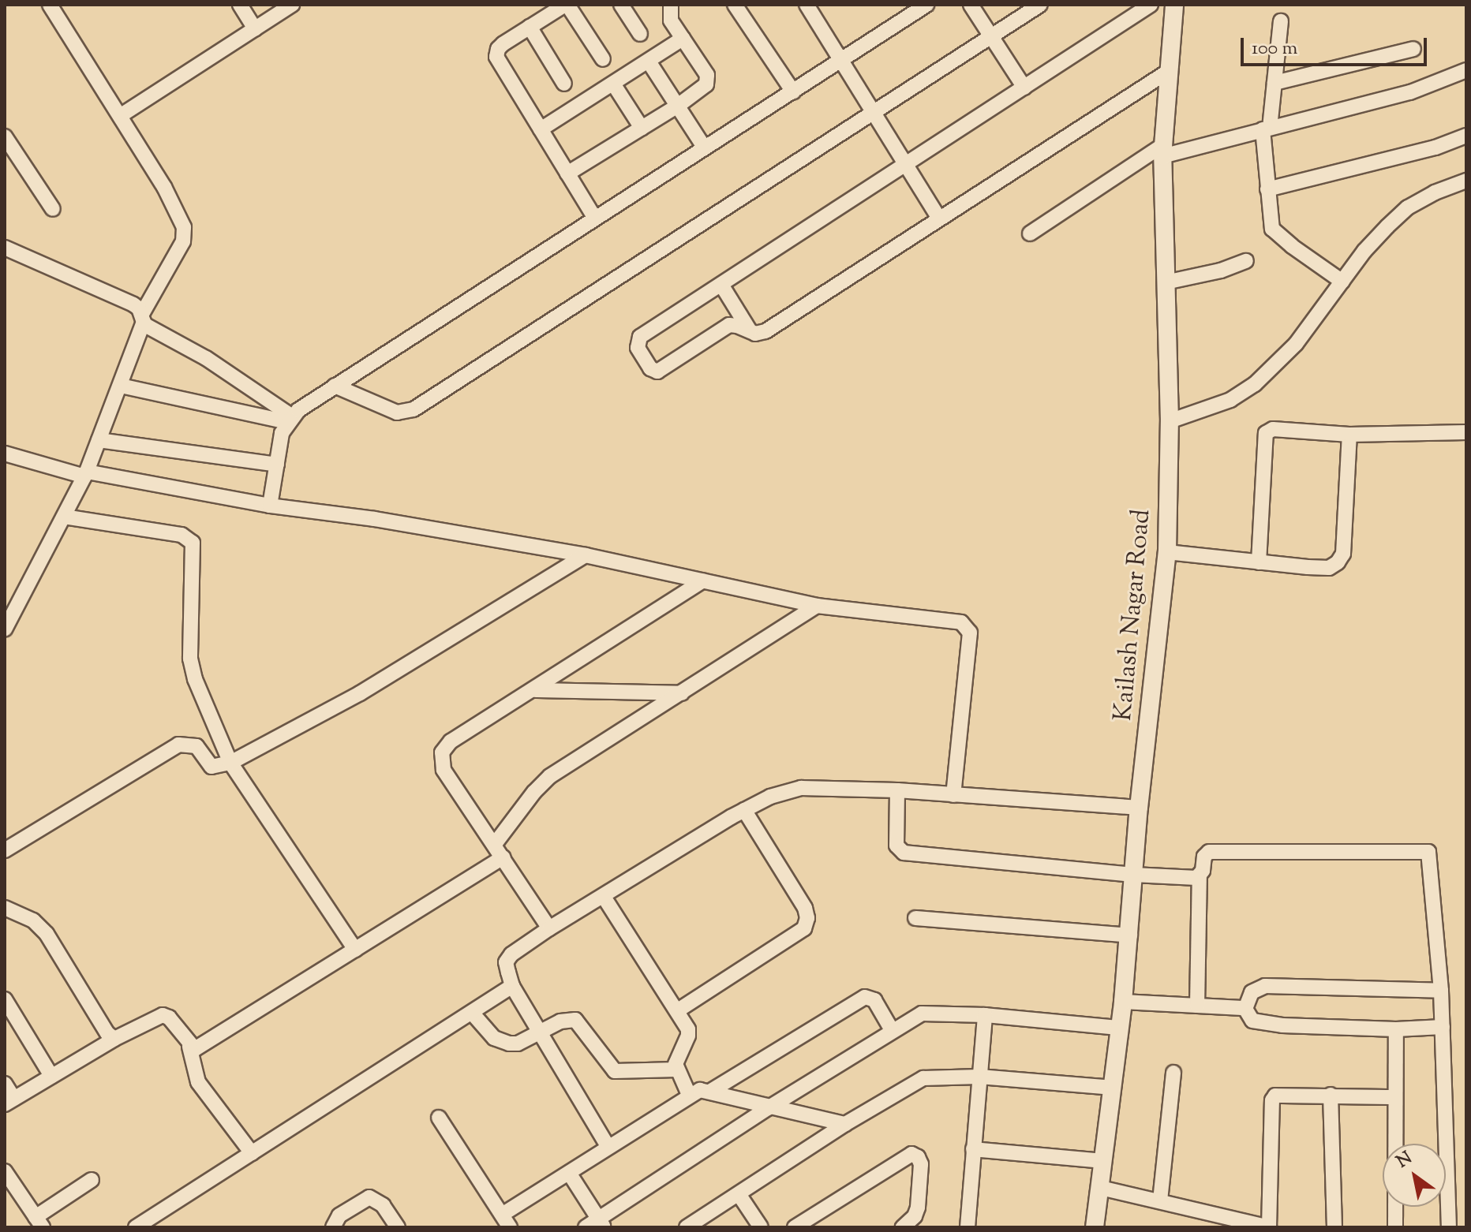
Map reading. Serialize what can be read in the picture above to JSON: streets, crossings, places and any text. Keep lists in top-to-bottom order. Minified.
{"streets":{"street":["Kailash Nagar Road"]},"scale_bar":"100 m","north":"top left"}
